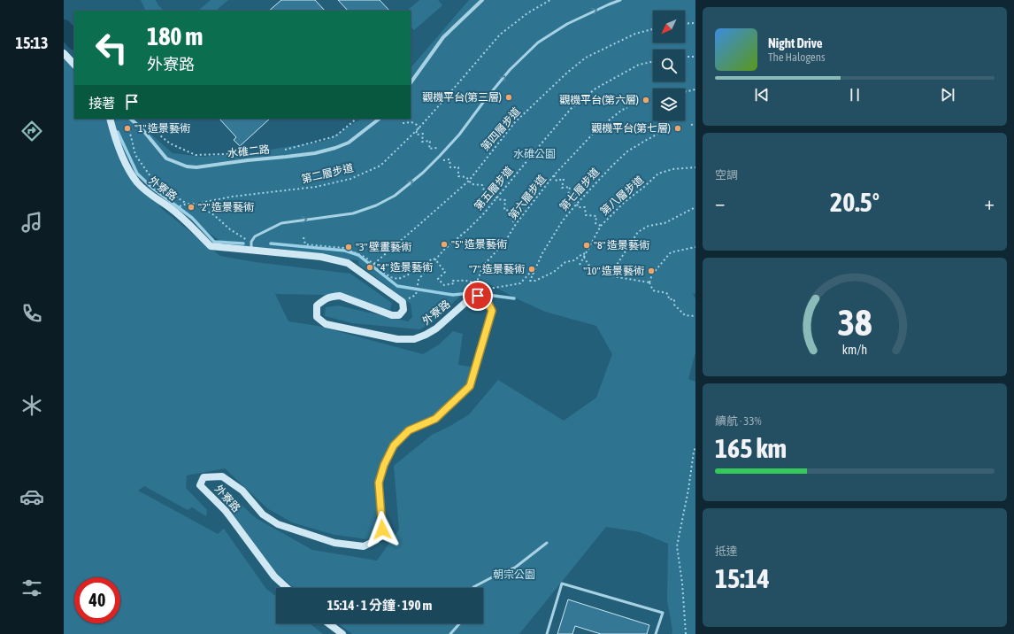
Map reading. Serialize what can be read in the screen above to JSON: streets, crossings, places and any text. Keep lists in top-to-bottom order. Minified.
{"streets":{"street":["水碓二路","外寮路"],"path":["第四層步道","第二層步道","第五層步道","第七層步道","第八層步道","第六層步道"]},"crossings":[["第七層步道","第八層步道"]],"parks":["水碓公園","朝宗公園"],"places":["觀機平台(第三層)","觀機平台(第六層)","\"1\" 造景藝術","觀機平台(第七層)","\"2\" 造景藝術","\"5\" 造景藝術","\"8\" 造景藝術","\"3\" 壁畫藝術","\"4\" 造景藝術","\"7\" 造景藝術","\"10\" 造景藝術"],"north":"bottom left","page":{"tabs":"15:13","turn":["180 m","外寮路"],"song":["Night Drive","The Halogens"],"then":"接著","tile":["空調",["續航 · 33%","165 km"],["抵達","15:14"]],"heat":["−","20.5°","+"],"limit":"40","trip":"15:14 · 1 分鐘 · 190 m","gauge":["38","km/h"]}}
